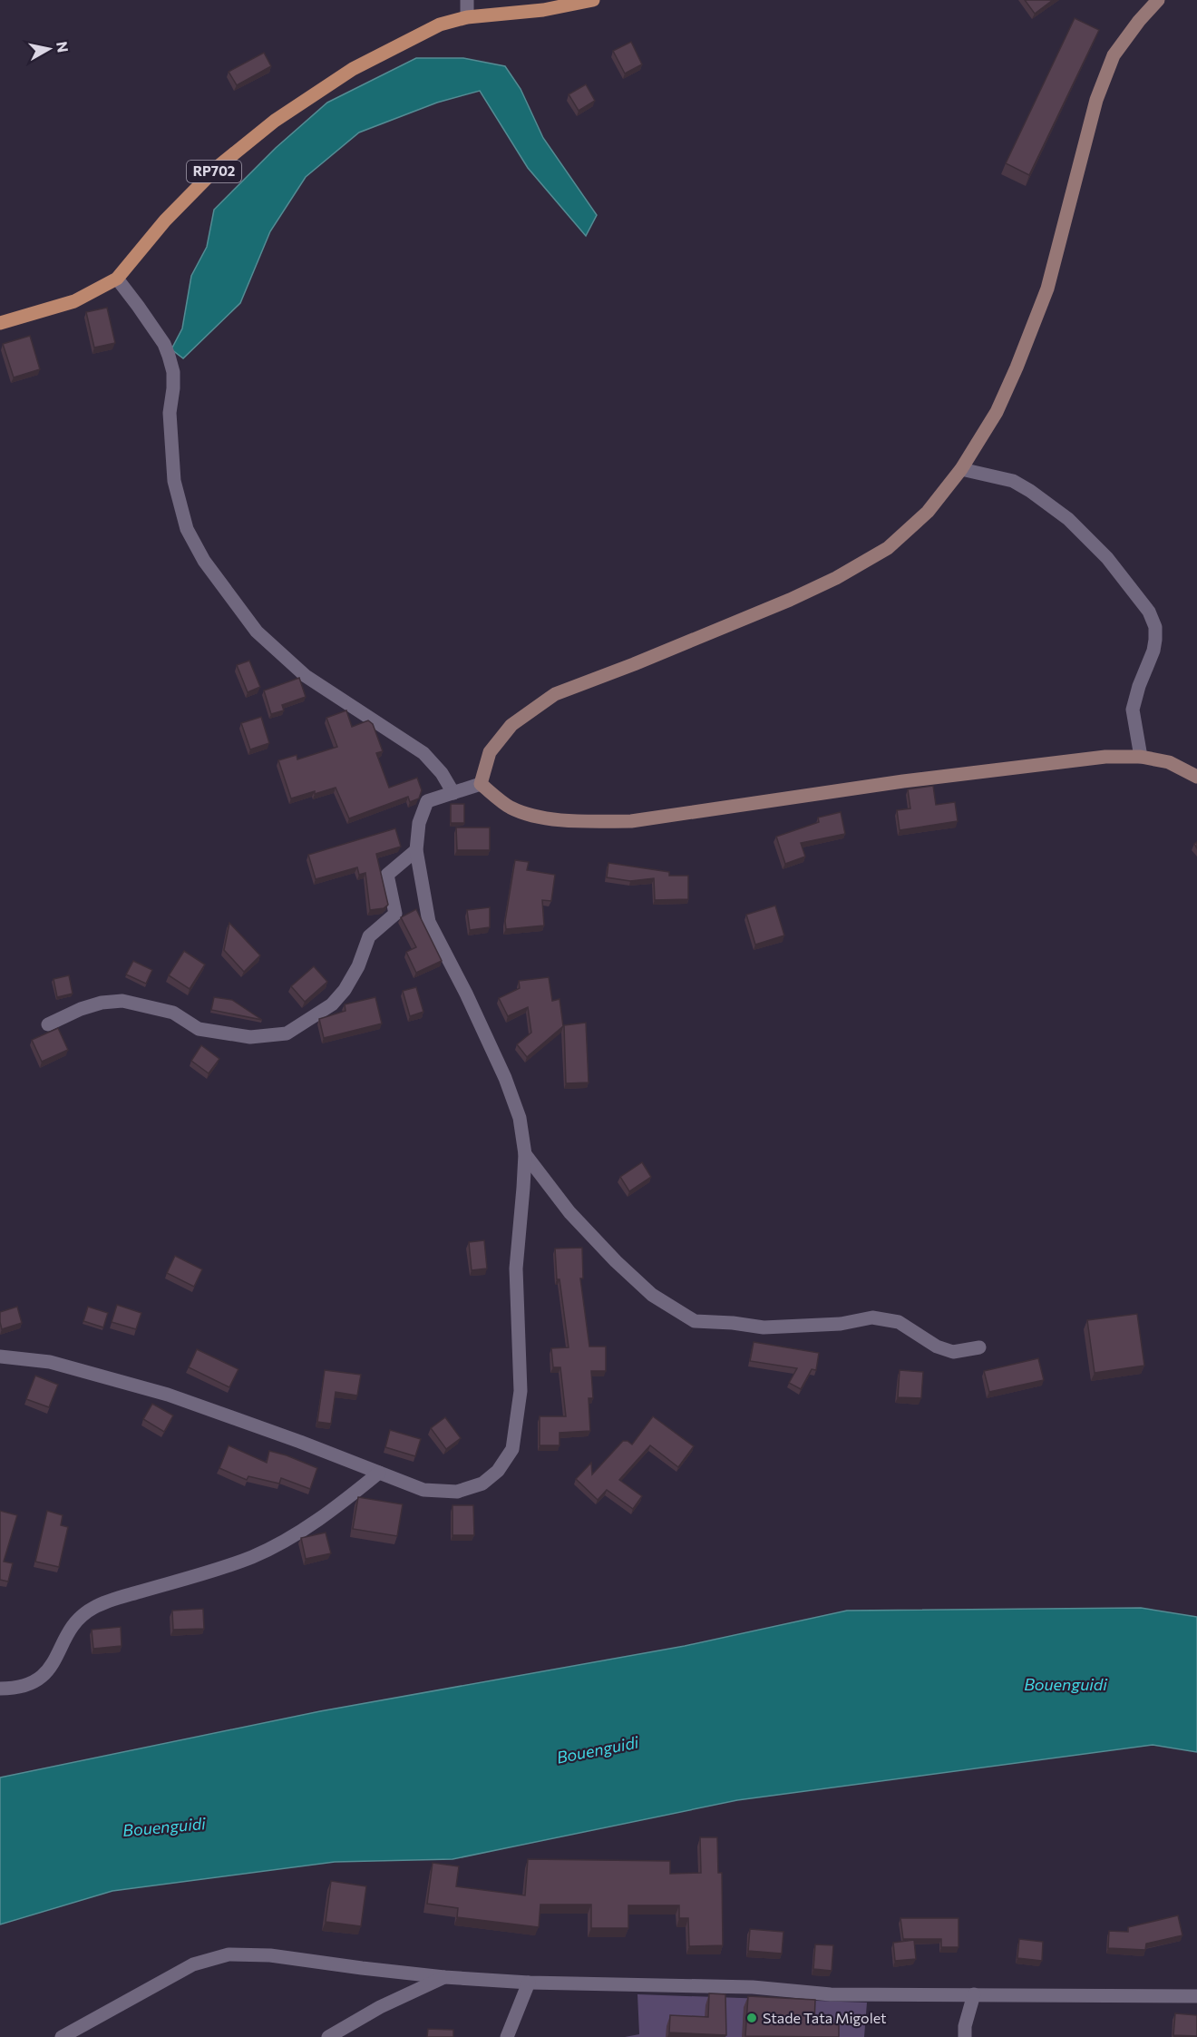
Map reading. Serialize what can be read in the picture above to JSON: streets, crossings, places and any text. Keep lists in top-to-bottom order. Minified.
{"streets":{"main road":["RP702"]},"water":["Bouenguidi"],"places":["Stade Tata Migolet"],"north":"right"}
